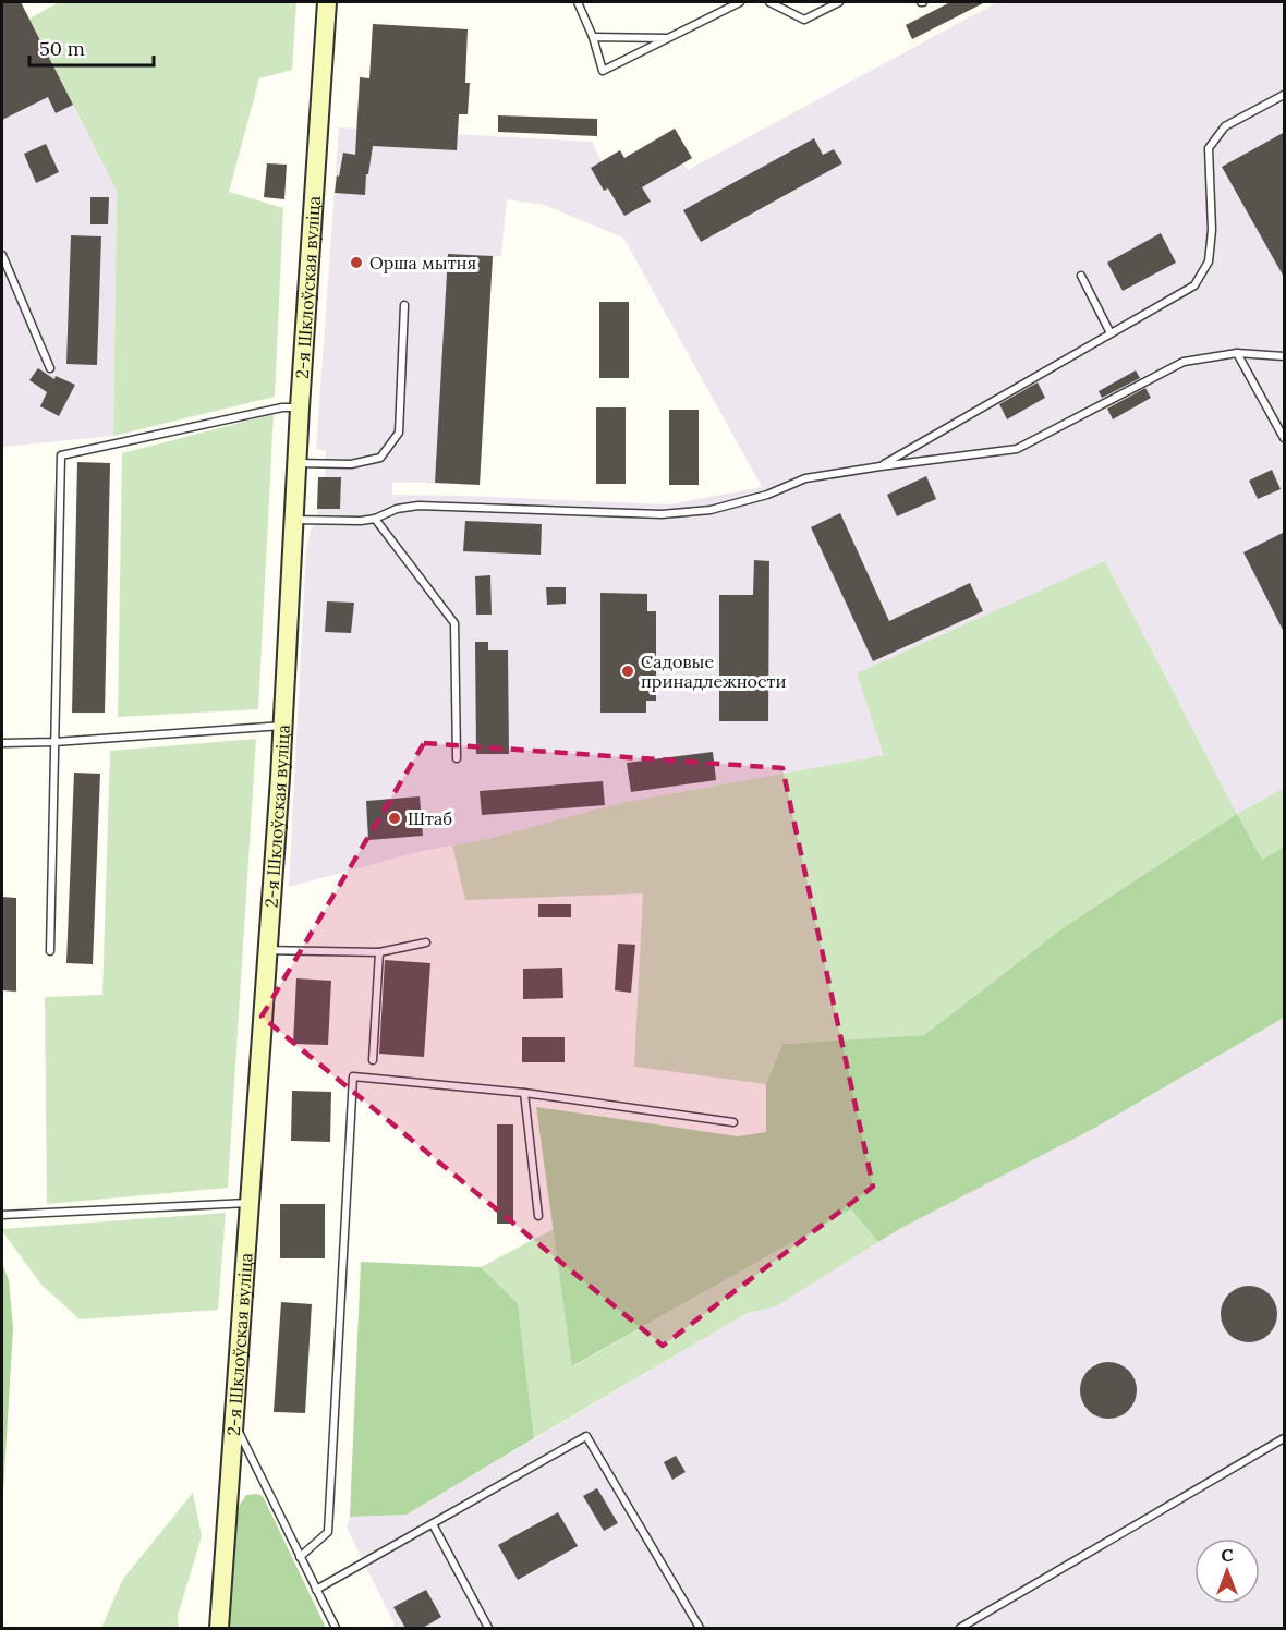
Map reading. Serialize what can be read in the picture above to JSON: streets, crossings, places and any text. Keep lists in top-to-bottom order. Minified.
{"streets":{"street":["2-я Шклоўская вуліца"]},"places":["Орша мытня","Садовые принадлежности","Штаб"],"scale_bar":"50 m","north":"top"}
